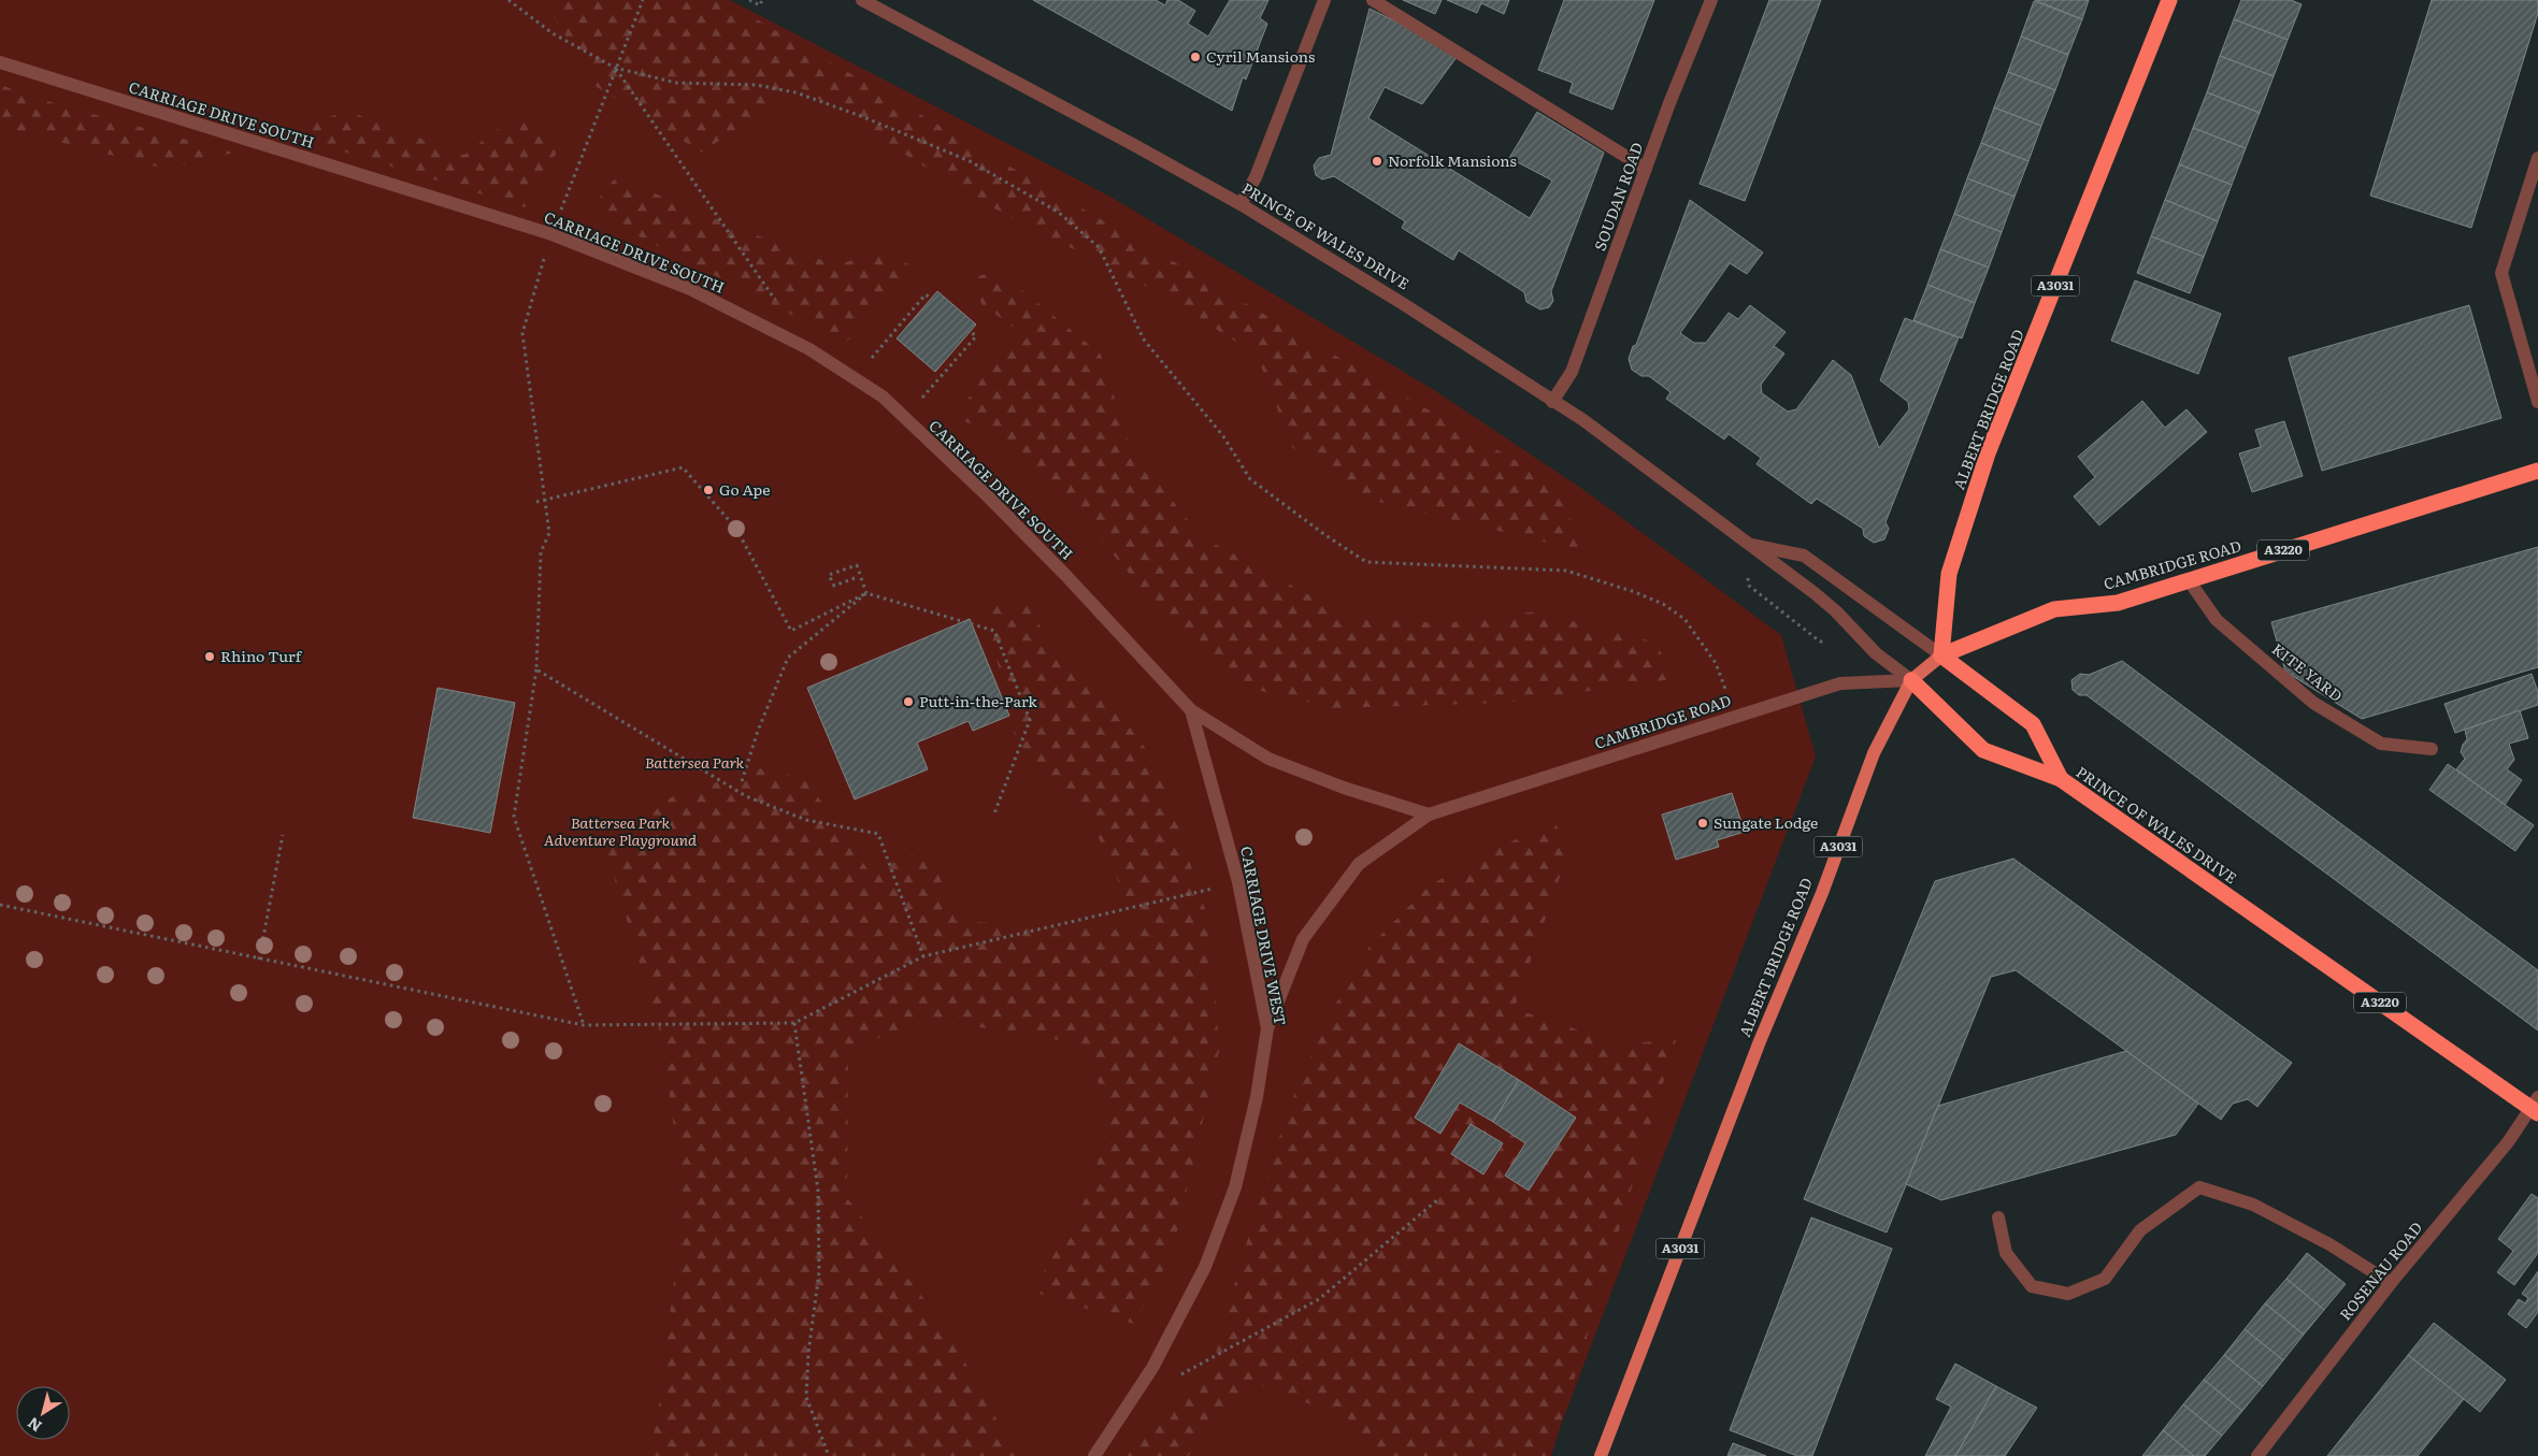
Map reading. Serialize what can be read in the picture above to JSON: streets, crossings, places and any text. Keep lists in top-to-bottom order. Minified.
{"streets":{"highway":["PRINCE OF WALES DRIVE","A3031","ALBERT BRIDGE ROAD","A3220","CAMBRIDGE ROAD"],"street":["CARRIAGE DRIVE SOUTH","SOUDAN ROAD","KITE YARD","CARRIAGE DRIVE WEST","ROSENAU ROAD"]},"crossings":[["CARRIAGE DRIVE SOUTH","CARRIAGE DRIVE WEST"],["SOUDAN ROAD","PRINCE OF WALES DRIVE"],["PRINCE OF WALES DRIVE","ALBERT BRIDGE ROAD"],["PRINCE OF WALES DRIVE","A3220"],["PRINCE OF WALES DRIVE","CAMBRIDGE ROAD"],["PRINCE OF WALES DRIVE","ROSENAU ROAD"],["ALBERT BRIDGE ROAD","A3220"],["ALBERT BRIDGE ROAD","CAMBRIDGE ROAD"],["A3220","CAMBRIDGE ROAD"],["CAMBRIDGE ROAD","KITE YARD"],["CAMBRIDGE ROAD","CARRIAGE DRIVE WEST"]],"parks":["Battersea Park","Battersea Park Adventure Playground"],"places":["Cyril Mansions","Norfolk Mansions","Go Ape","Rhino Turf","Putt-in-the-Park","Sungate Lodge"],"north":"bottom left"}
